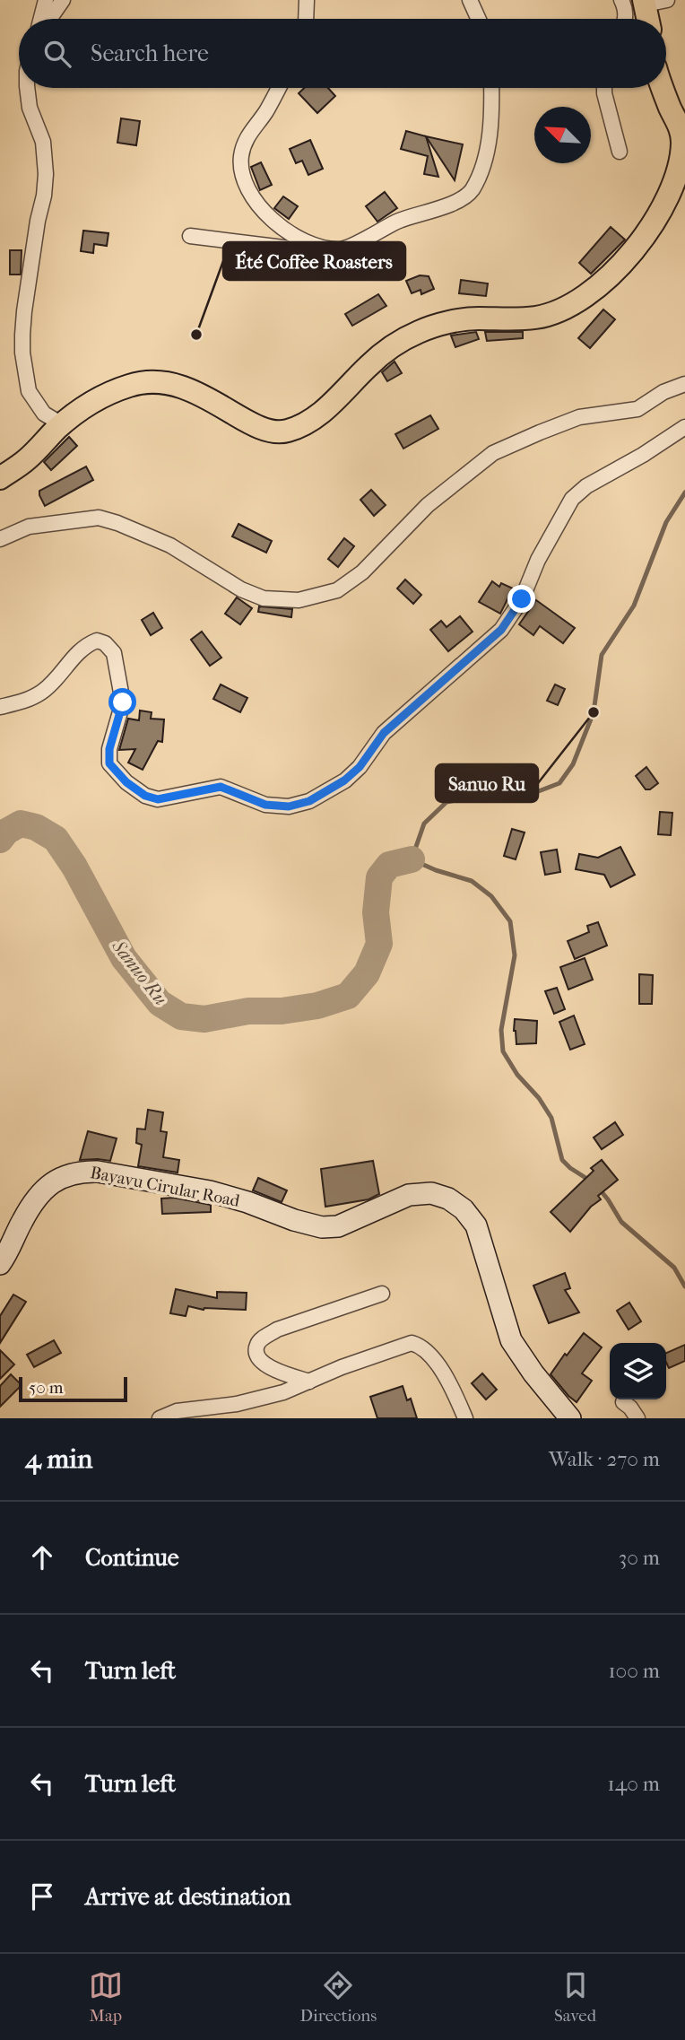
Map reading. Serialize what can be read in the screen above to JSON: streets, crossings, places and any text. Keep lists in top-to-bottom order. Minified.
{"streets":{"street":["Bayavu Cirular Road"]},"water":["Sanuo Ru"],"places":["Été Coffee Roasters","Sanuo Ru"],"scale_bar":"50 m","north":"top left","page":{"search":"Search here","scale":"50 m","heading":["4 min","Walk · 270 m"],"list":[["Continue","30 m"],["Turn left","100 m"],["Turn left","140 m"],"Arrive at destination"],"nav":["Map","Directions","Saved"]}}
